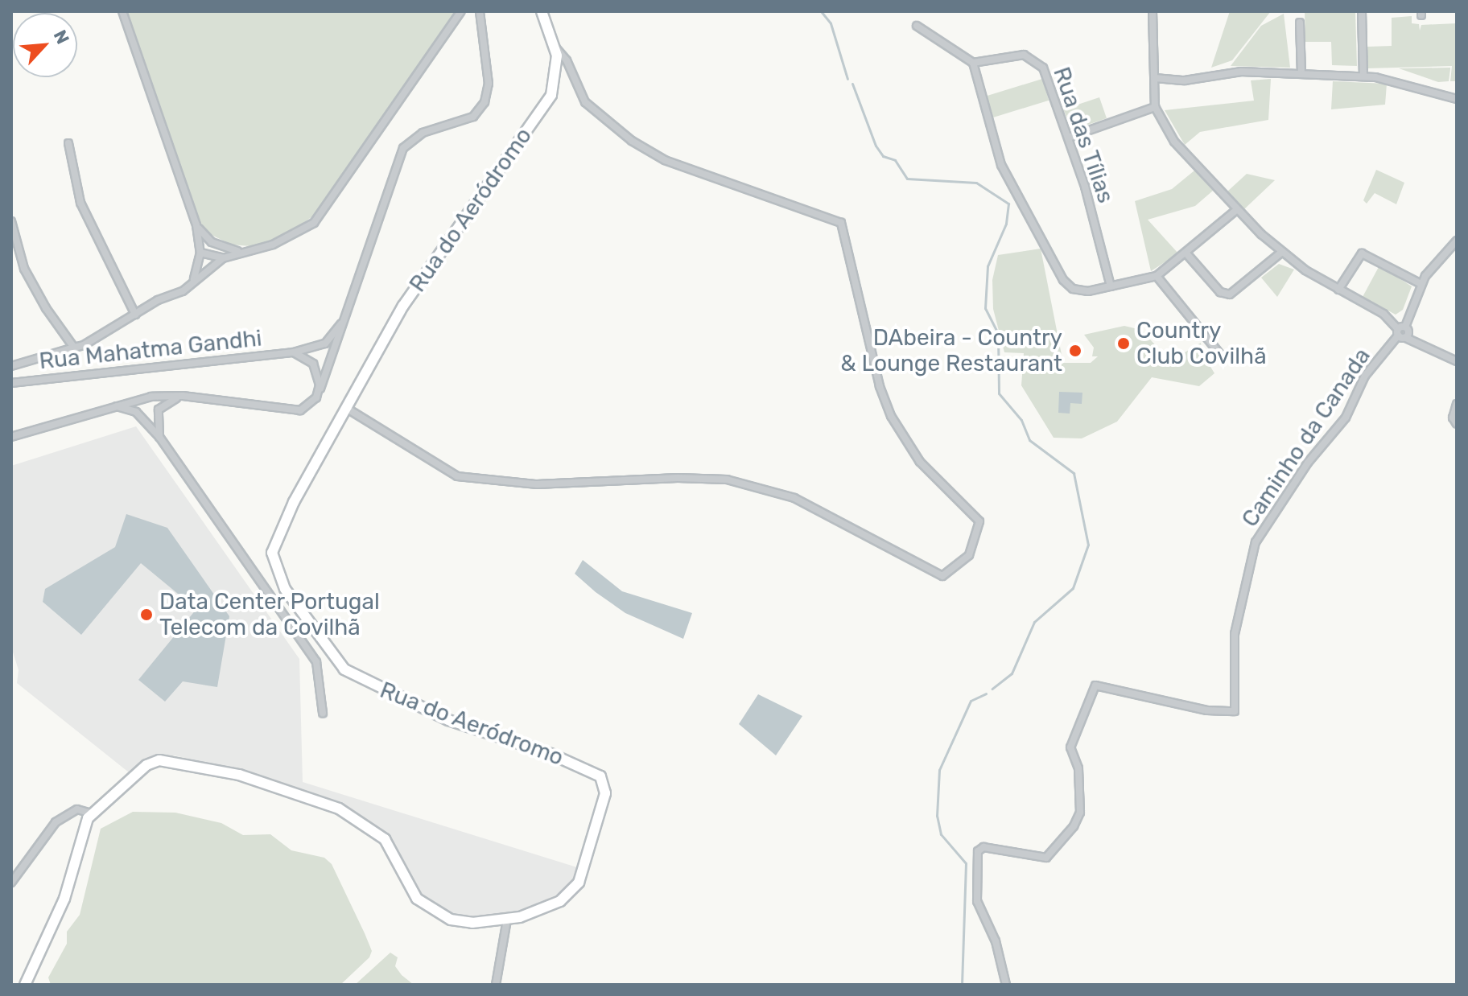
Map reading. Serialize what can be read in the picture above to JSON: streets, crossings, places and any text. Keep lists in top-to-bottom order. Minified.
{"streets":{"main road":["Rua do Aeródromo"],"street":["Rua das Tílias","Rua Mahatma Gandhi","Caminho da Canada"]},"places":["Country Club Covilhã","DAbeira - Country & Lounge Restaurant","Data Center Portugal Telecom da Covilhã"],"north":"top right"}
